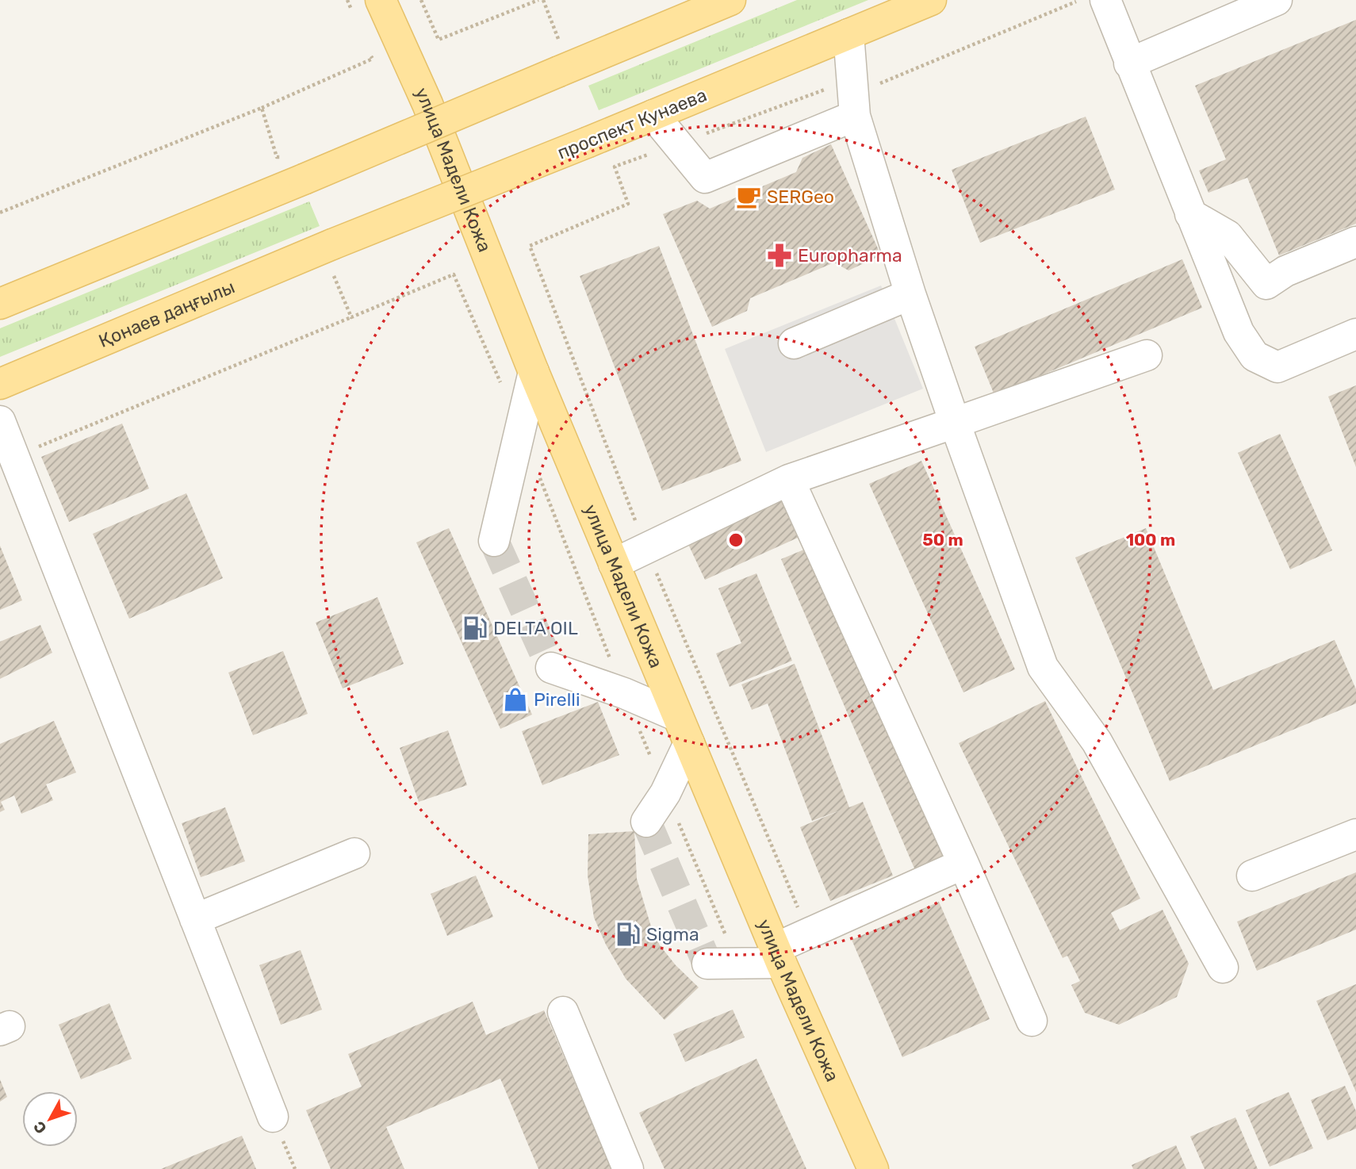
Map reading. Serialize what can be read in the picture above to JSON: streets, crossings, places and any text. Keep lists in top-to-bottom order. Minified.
{"streets":{"main road":["проспект Кунаева","улица Мадели Кожа","Қонаев даңғылы"]},"crossings":[["проспект Кунаева","Қонаев даңғылы"]],"places":{"cafe":["SERGeo"],"pharmacy":["Europharma"],"fuel station":["DELTA OIL","Sigma"],"shop":["Pirelli"]},"north":"bottom left","rings":["50 m","100 m"]}
